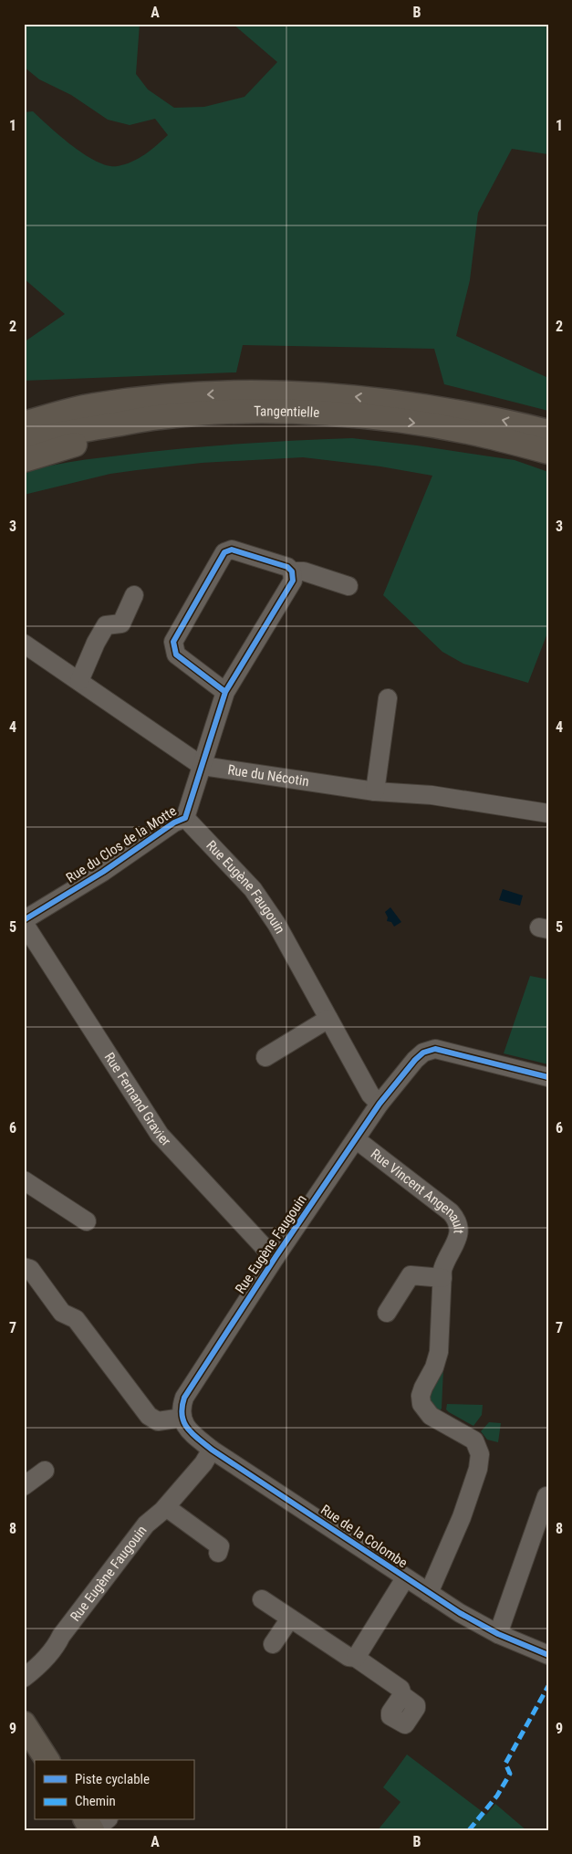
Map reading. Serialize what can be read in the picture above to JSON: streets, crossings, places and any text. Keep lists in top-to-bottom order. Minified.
{"streets":{"main road":["Tangentielle"],"street":["Rue du Nécotin","Rue du Clos de la Motte","Rue Eugène Faugouin","Rue Fernand Gravier","Rue Vincent Angenault","Rue de la Colombe"]},"crossings":[["Rue du Nécotin","Rue du Clos de la Motte"],["Rue du Clos de la Motte","Rue Eugène Faugouin"],["Rue du Clos de la Motte","Rue Fernand Gravier"],["Rue Eugène Faugouin","Rue Fernand Gravier"],["Rue Eugène Faugouin","Rue Vincent Angenault"],["Rue Eugène Faugouin","Rue de la Colombe"],["Rue Vincent Angenault","Rue de la Colombe"]],"legend":["Piste cyclable","Chemin"],"grid":{"columns":["A","B"],"rows":["1","2","3","4","5","6","7","8","9"]}}
